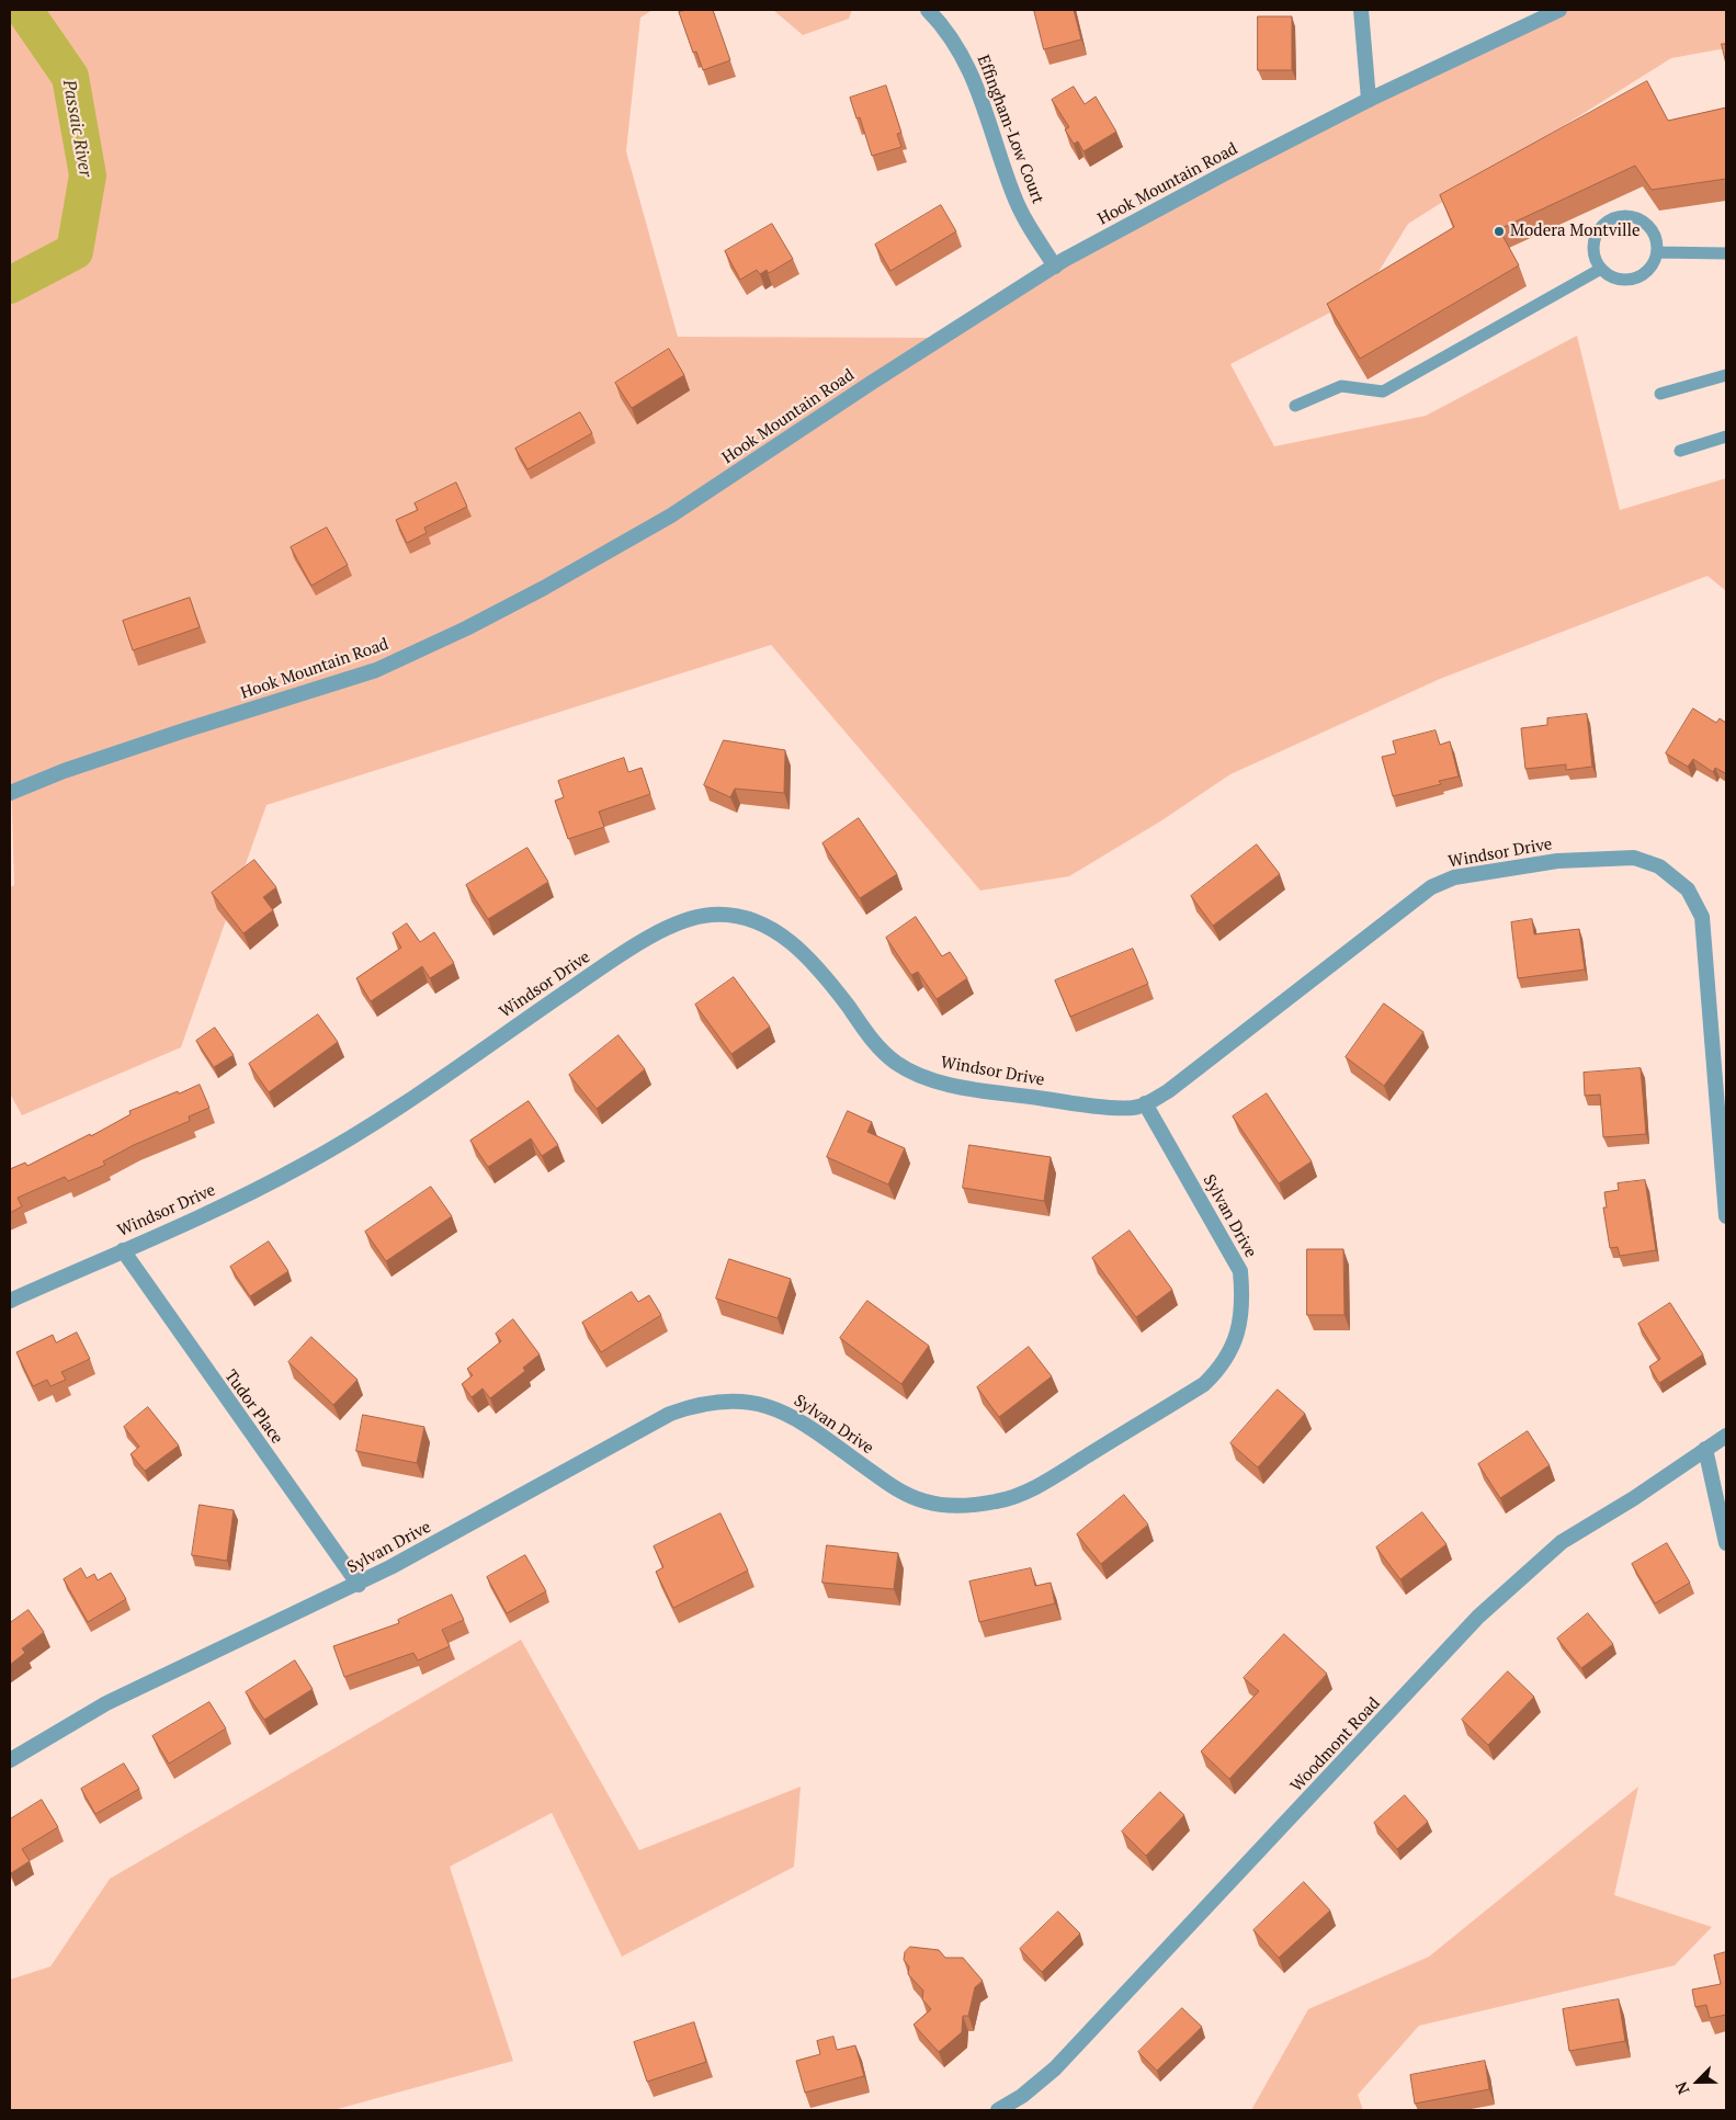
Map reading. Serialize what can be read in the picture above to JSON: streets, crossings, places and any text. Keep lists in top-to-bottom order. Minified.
{"streets":{"street":["Effingham-Low Court","Hook Mountain Road","Windsor Drive","Sylvan Drive","Tudor Place","Woodmont Road"]},"crossings":[["Effingham-Low Court","Hook Mountain Road"],["Windsor Drive","Sylvan Drive"],["Windsor Drive","Tudor Place"],["Sylvan Drive","Tudor Place"]],"water":["Passaic River"],"places":["Modera Montville"],"north":"bottom left"}
